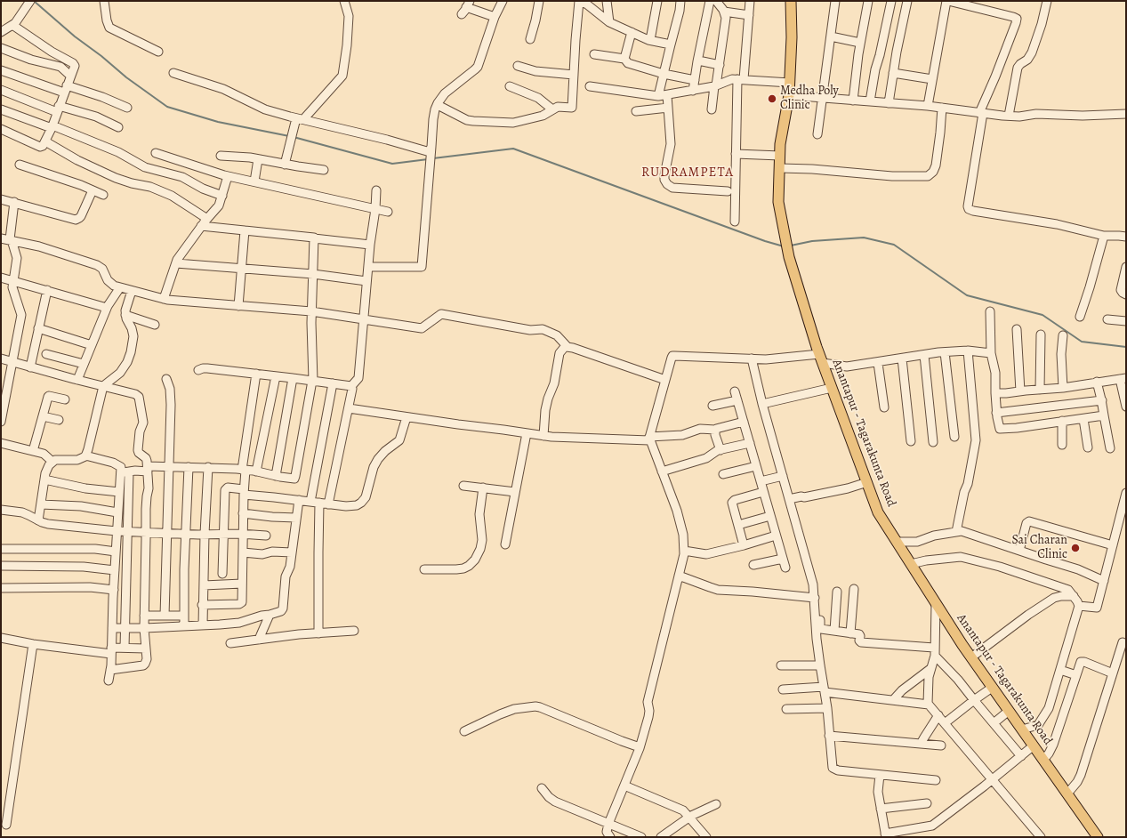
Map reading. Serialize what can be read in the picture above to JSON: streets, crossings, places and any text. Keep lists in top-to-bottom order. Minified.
{"streets":{"main road":["Anantapur - Tagarakunta Road"]},"districts":["RUDRAMPETA"],"places":["Medha Poly Clinic","Sai Charan Clinic"]}
